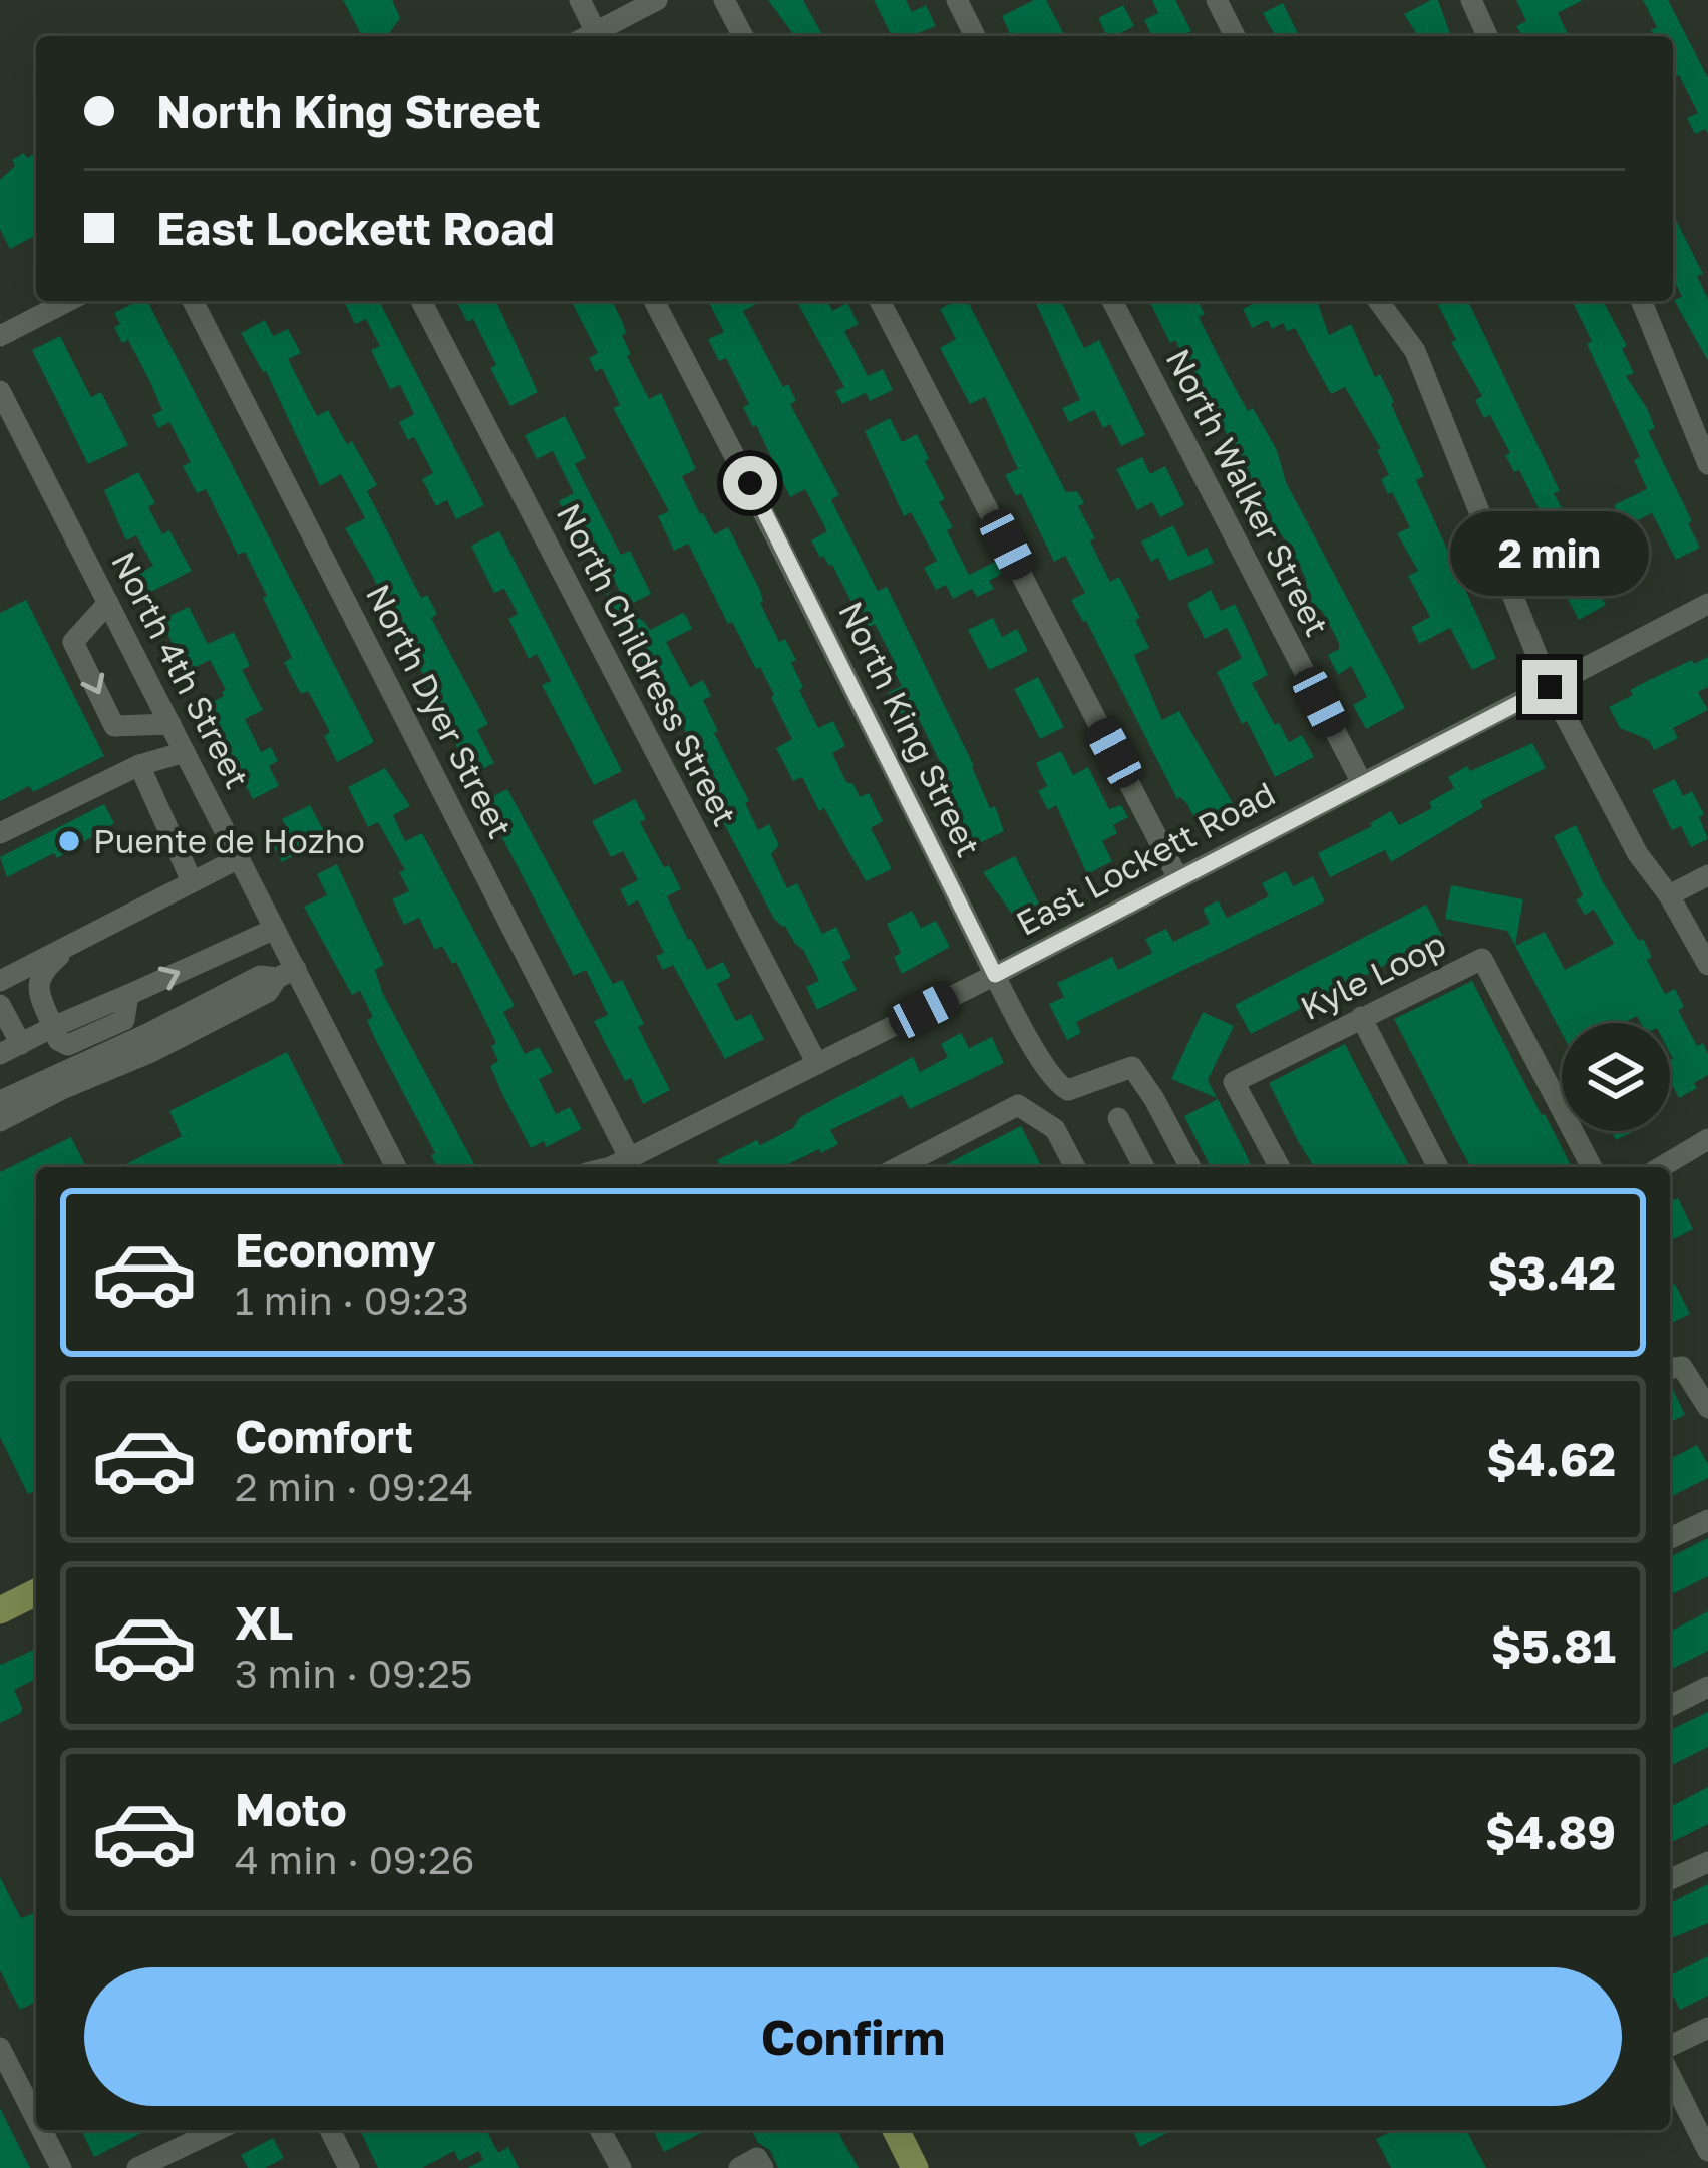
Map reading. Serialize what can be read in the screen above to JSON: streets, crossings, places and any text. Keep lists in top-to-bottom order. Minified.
{"streets":{"street":["North Walker Street","North Childress Street","North 4th Street","North Dyer Street","North King Street","East Lockett Road","Kyle Loop"]},"crossings":[["North Walker Street","East Lockett Road"],["North Childress Street","East Lockett Road"],["North Dyer Street","East Lockett Road"],["North King Street","East Lockett Road"]],"places":["Puente de Hozho"],"page":{"banner":["North King Street","East Lockett Road"],"bubble":"2 min","list":[{"name":"Economy","note":"1 min · 09:23","value":"$3.42"},{"name":"Comfort","note":"2 min · 09:24","value":"$4.62"},{"name":"XL","note":"3 min · 09:25","value":"$5.81"},{"name":"Moto","note":"4 min · 09:26","value":"$4.89"}],"buttons":"Confirm"}}
